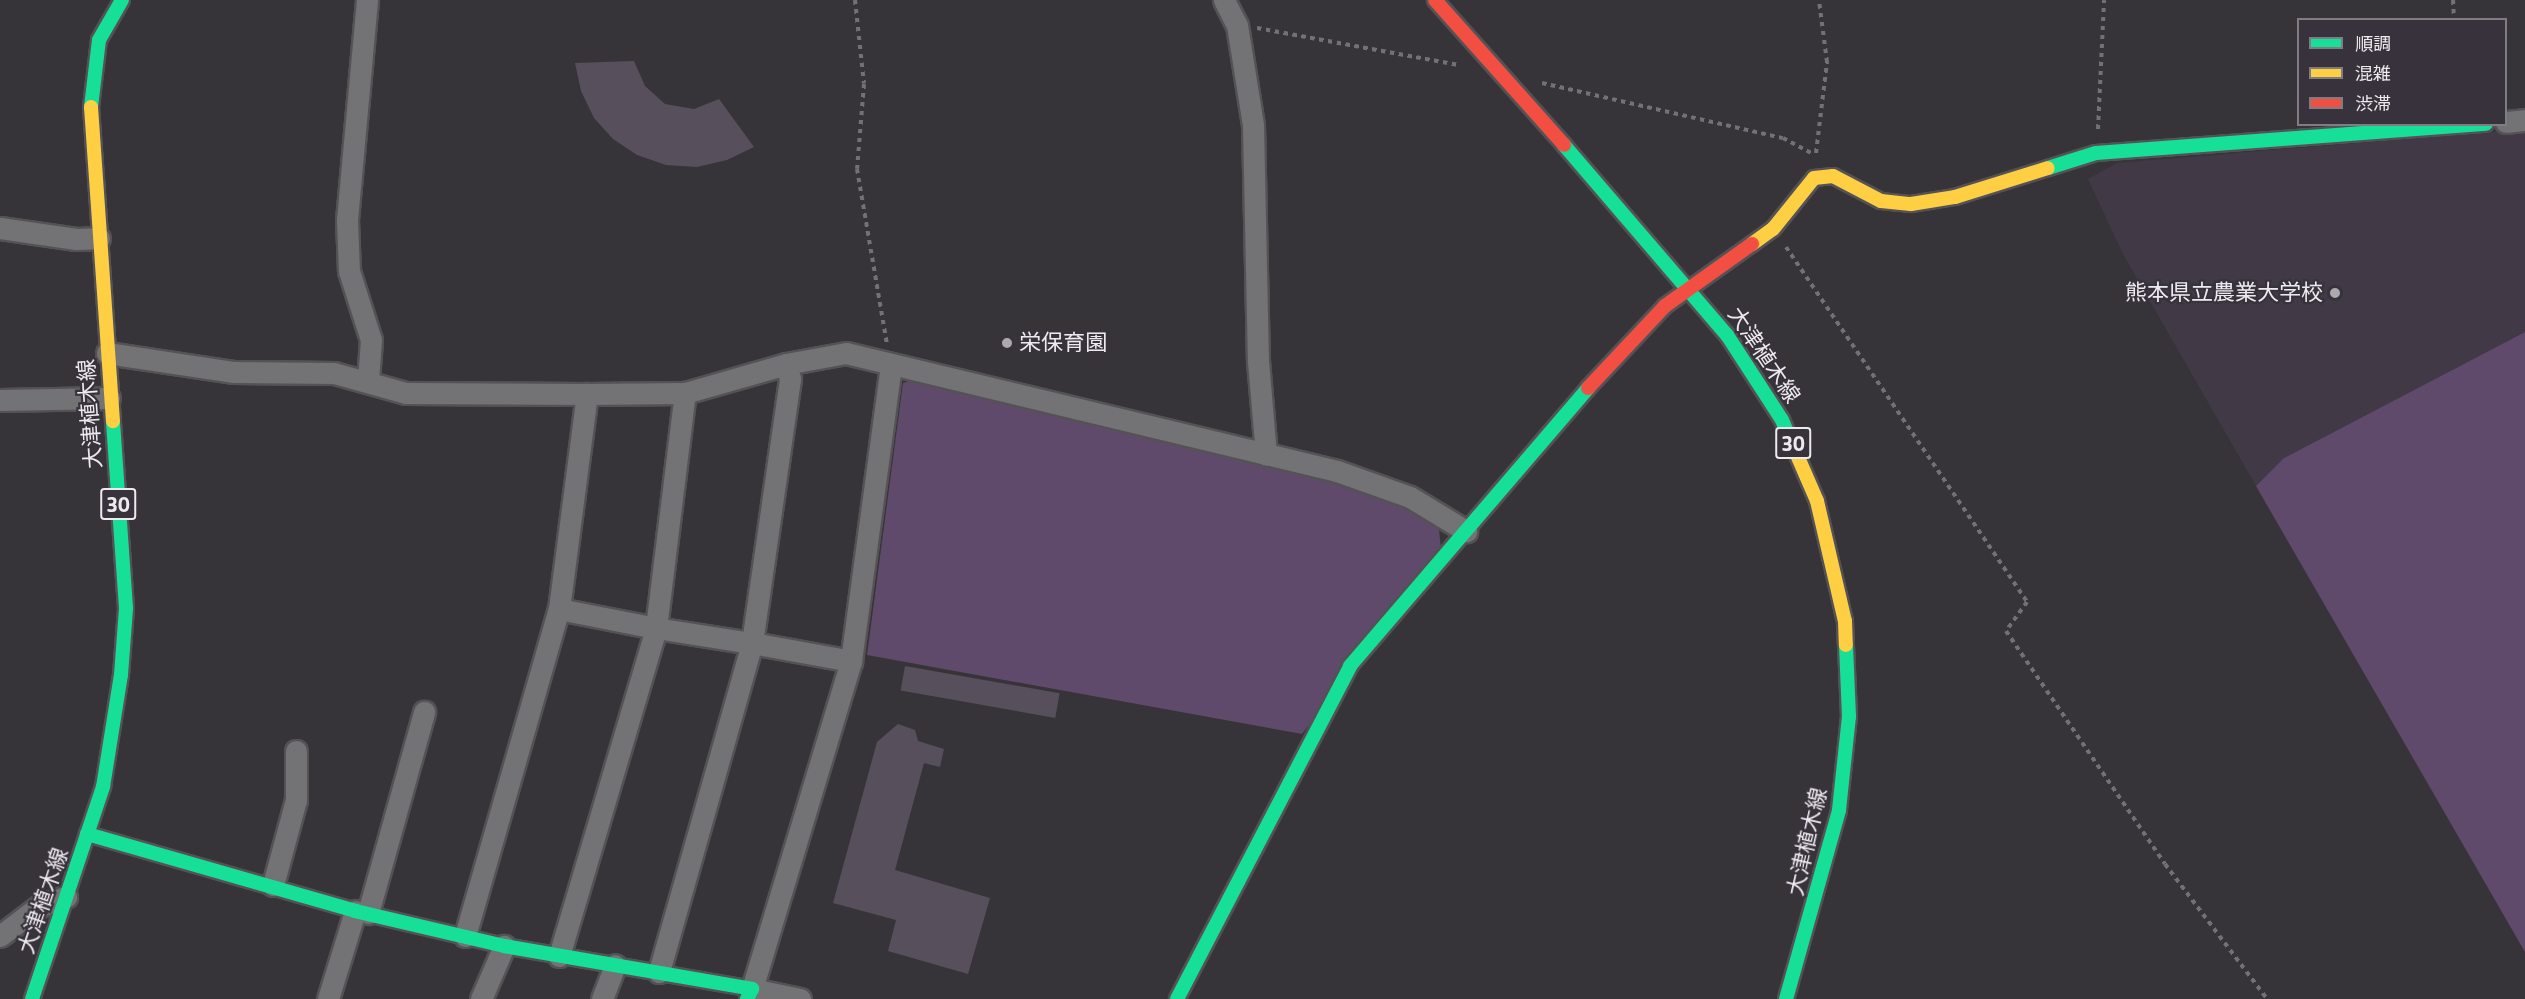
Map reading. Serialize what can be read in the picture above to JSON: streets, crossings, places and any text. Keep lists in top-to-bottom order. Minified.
{"streets":{"street":["大津植木線","30"]},"places":["熊本県立農業大学校","栄保育園"],"legend":["順調","混雑","渋滞"]}
